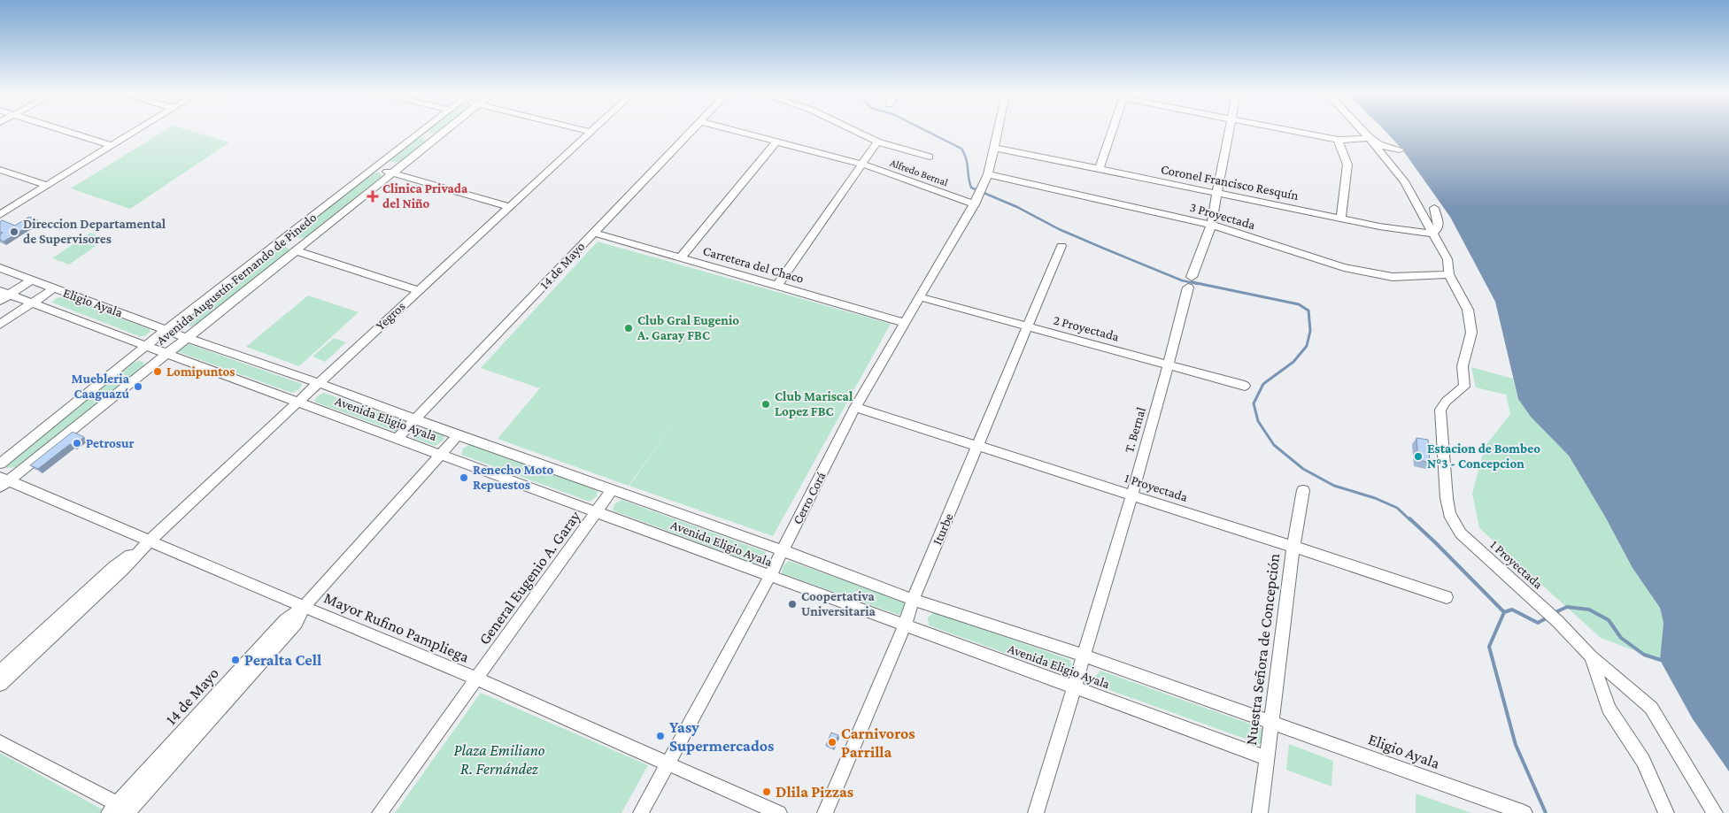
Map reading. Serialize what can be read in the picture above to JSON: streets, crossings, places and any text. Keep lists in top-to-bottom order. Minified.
{"streets":{"street":["Alfredo Bernal","Coronel Francisco Resquín","3 Proyectada","Carretera del Chaco","14 de Mayo","Avenida Augustín Fernando de Pinedo","Eligio Ayala","Yegros","2 Proyectada","Avenida Eligio Ayala","T. Bernal","1 Proyectada","Cerro Corá","Iturbe","General Eugenio A. Garay","Mayor Rufino Pampliega","Nuestra Señora de Concepción"]},"crossings":[["Alfredo Bernal","Cerro Corá"],["Coronel Francisco Resquín","T. Bernal"],["Coronel Francisco Resquín","Cerro Corá"],["3 Proyectada","T. Bernal"],["3 Proyectada","1 Proyectada"],["3 Proyectada","Cerro Corá"],["Carretera del Chaco","14 de Mayo"],["Carretera del Chaco","Cerro Corá"],["14 de Mayo","Avenida Eligio Ayala"],["14 de Mayo","Mayor Rufino Pampliega"],["Avenida Augustín Fernando de Pinedo","Eligio Ayala"],["Avenida Augustín Fernando de Pinedo","Avenida Eligio Ayala"],["Avenida Augustín Fernando de Pinedo","Mayor Rufino Pampliega"],["Eligio Ayala","Avenida Eligio Ayala"],["Eligio Ayala","Nuestra Señora de Concepción"],["Yegros","Avenida Eligio Ayala"],["Yegros","Mayor Rufino Pampliega"],["2 Proyectada","T. Bernal"],["2 Proyectada","Cerro Corá"],["2 Proyectada","Iturbe"],["Avenida Eligio Ayala","T. Bernal"],["Avenida Eligio Ayala","Cerro Corá"],["Avenida Eligio Ayala","Iturbe"],["Avenida Eligio Ayala","General Eugenio A. Garay"],["Avenida Eligio Ayala","Nuestra Señora de Concepción"],["T. Bernal","1 Proyectada"],["1 Proyectada","Cerro Corá"],["1 Proyectada","Iturbe"],["1 Proyectada","Nuestra Señora de Concepción"],["Cerro Corá","Mayor Rufino Pampliega"],["General Eugenio A. Garay","Mayor Rufino Pampliega"]],"parks":["Plaza Emiliano R. Fernández"],"places":{"health":["Clinica Privada del Niño"],"other":["Direccion Departamental de Supervisores","Club Gral Eugenio A. Garay FBC","Lomipuntos","Muebleria Caaguazú","Club Mariscal Lopez FBC","Petrosur","Estacion de Bombeo N°3 - Concepcion","Renecho Moto Repuestos","Coopertativa Universitaria","Peralta Cell","Yasy Supermercados","Carnivoros Parrilla","Dlila Pizzas"]}}
